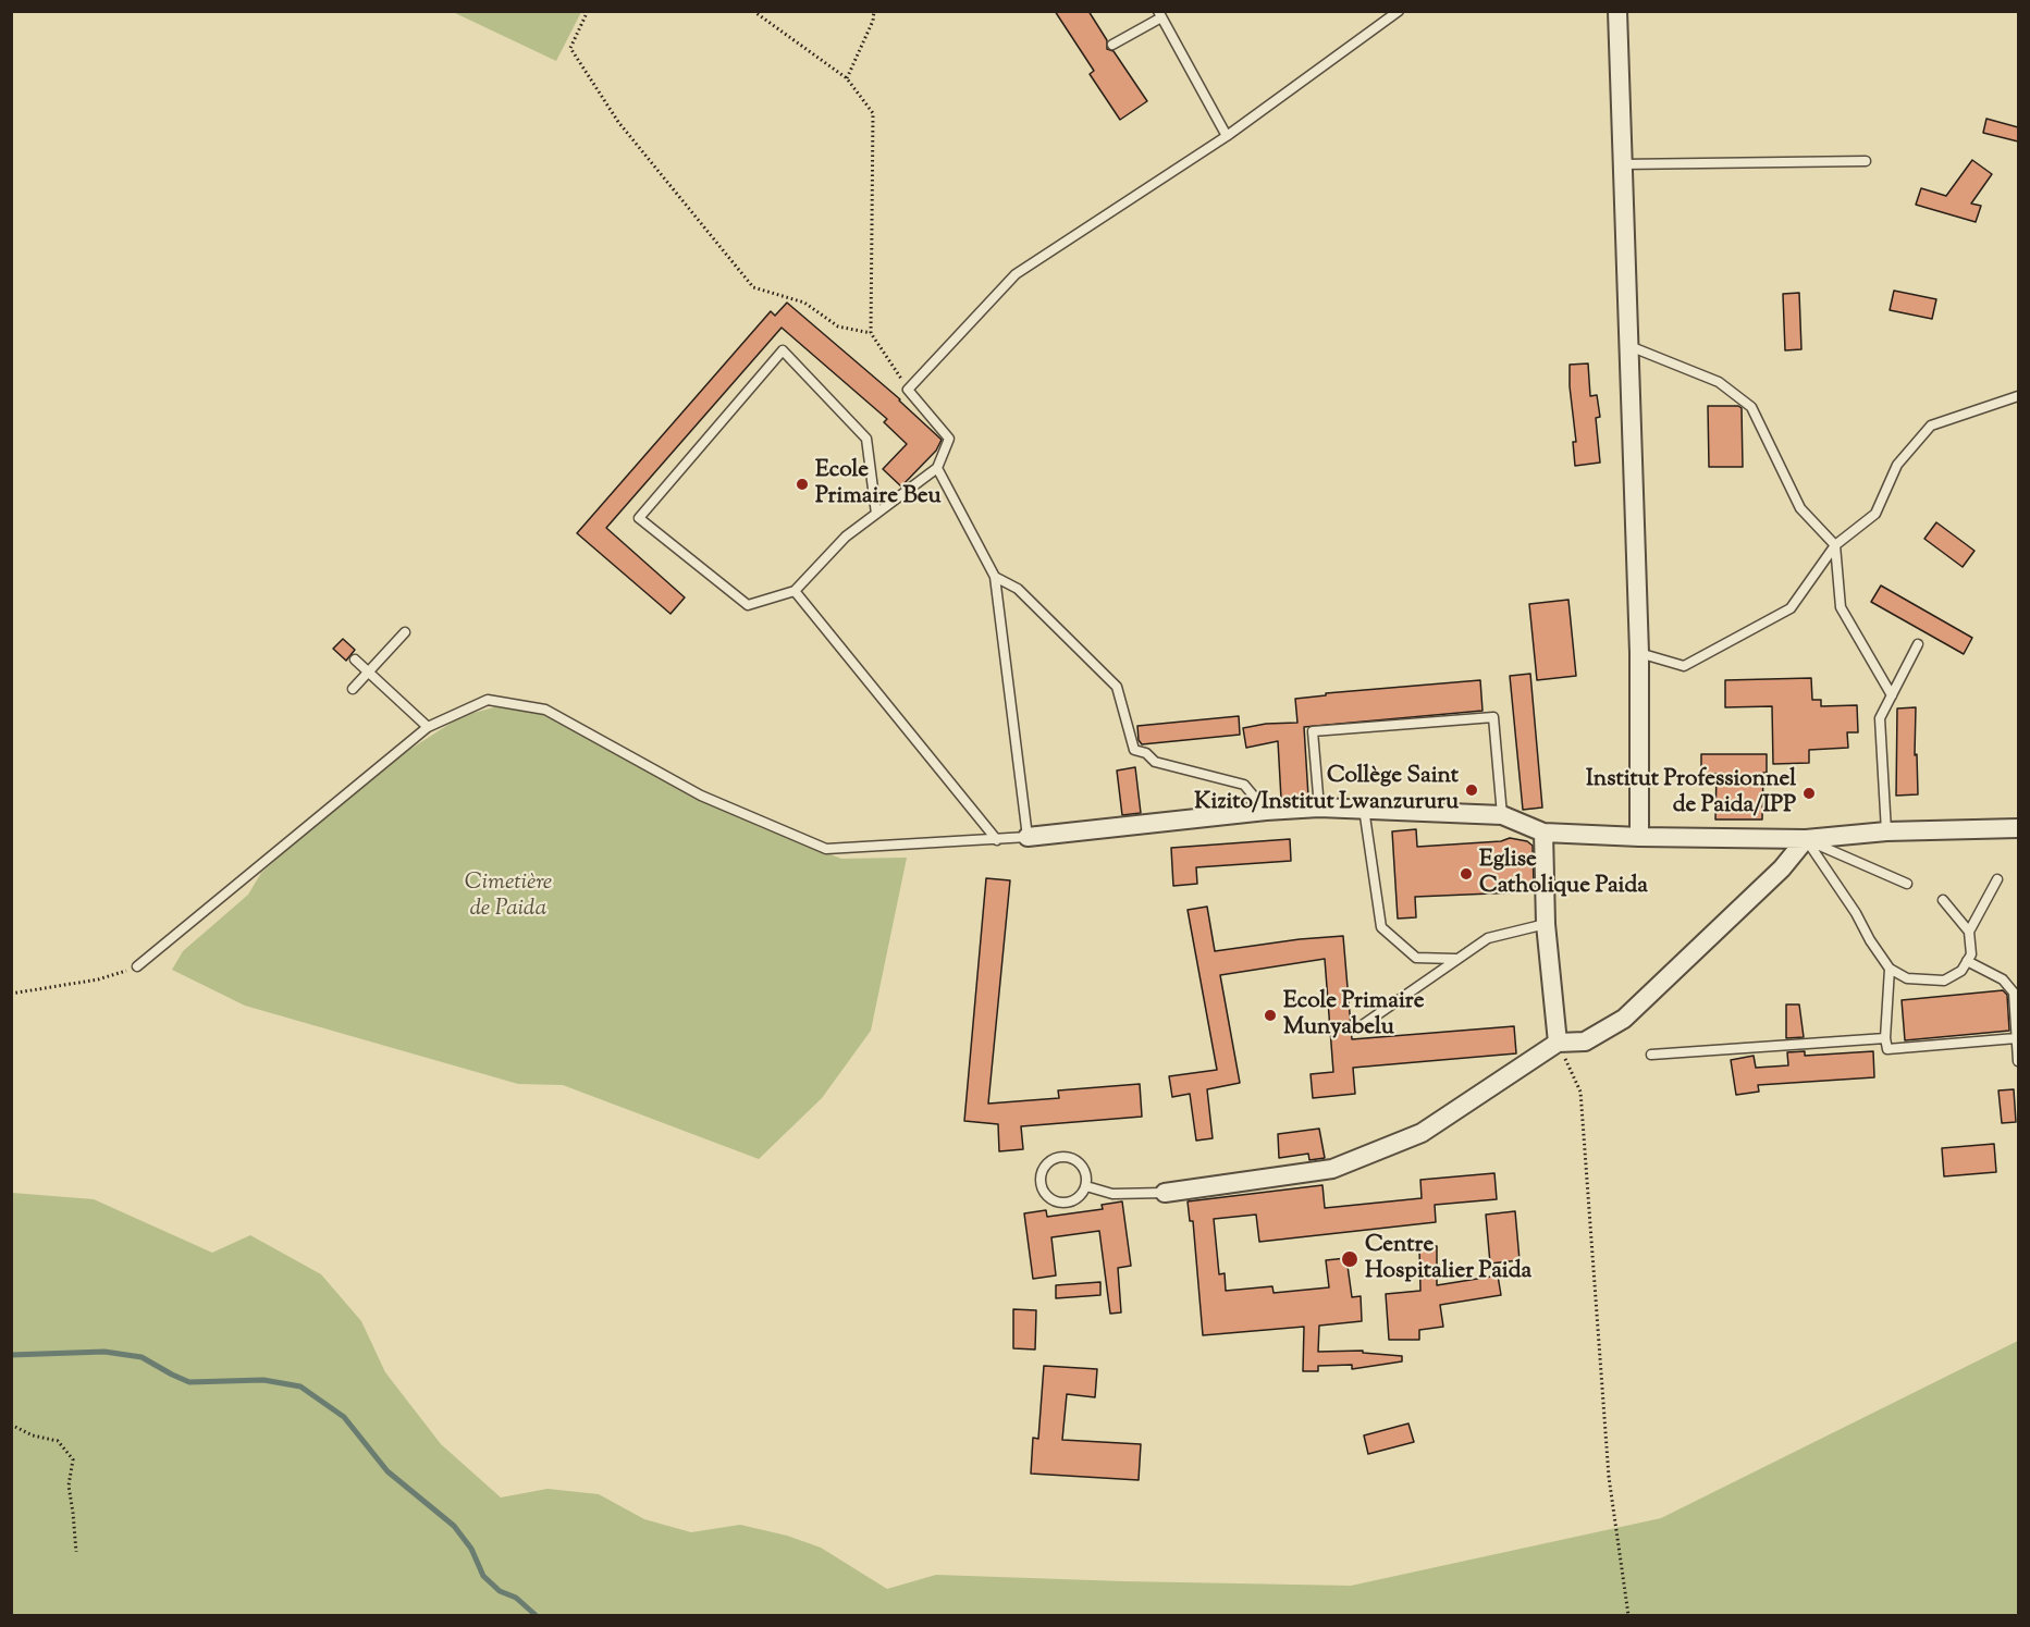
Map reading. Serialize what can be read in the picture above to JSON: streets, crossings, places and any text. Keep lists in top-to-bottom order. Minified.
{"parks":["Cimetière de Paida"],"places":["Ecole Primaire Beu","Collège Saint Kizito/Institut Lwanzururu","Institut Professionnel de Paida/IPP","Eglise Catholique Paida","Ecole Primaire Munyabelu","Centre Hospitalier Paida"]}
